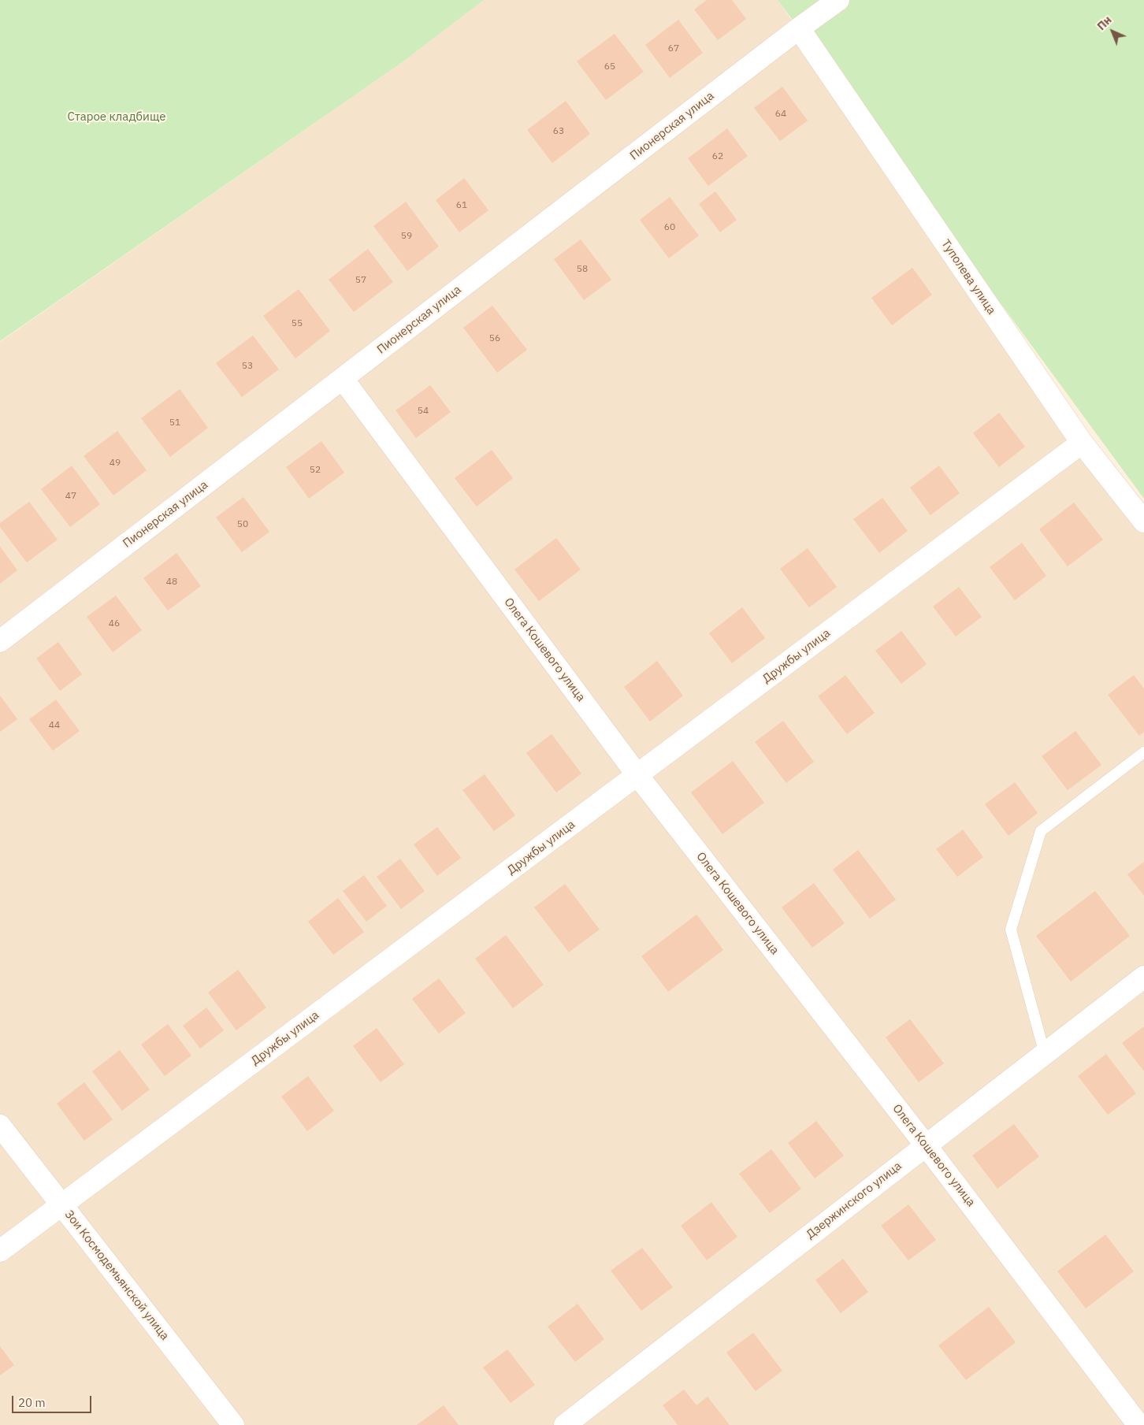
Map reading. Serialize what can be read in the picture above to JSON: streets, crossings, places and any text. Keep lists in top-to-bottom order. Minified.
{"streets":{"street":["Пионерская улица","Туполева улица","Олега Кошевого улица","Дружбы улица","Дзержинского улица","Зои Космодемьянской улица"]},"crossings":[["Пионерская улица","Туполева улица"],["Пионерская улица","Олега Кошевого улица"],["Туполева улица","Дружбы улица"],["Олега Кошевого улица","Дружбы улица"],["Олега Кошевого улица","Дзержинского улица"],["Дружбы улица","Зои Космодемьянской улица"]],"parks":["Старое кладбище"],"house_numbers":["67","65","64","63","62","61","60","59","58","57","55","56","53","54","51","49","52","47","50","48","46","44"],"scale_bar":"20 m","north":"top left"}
